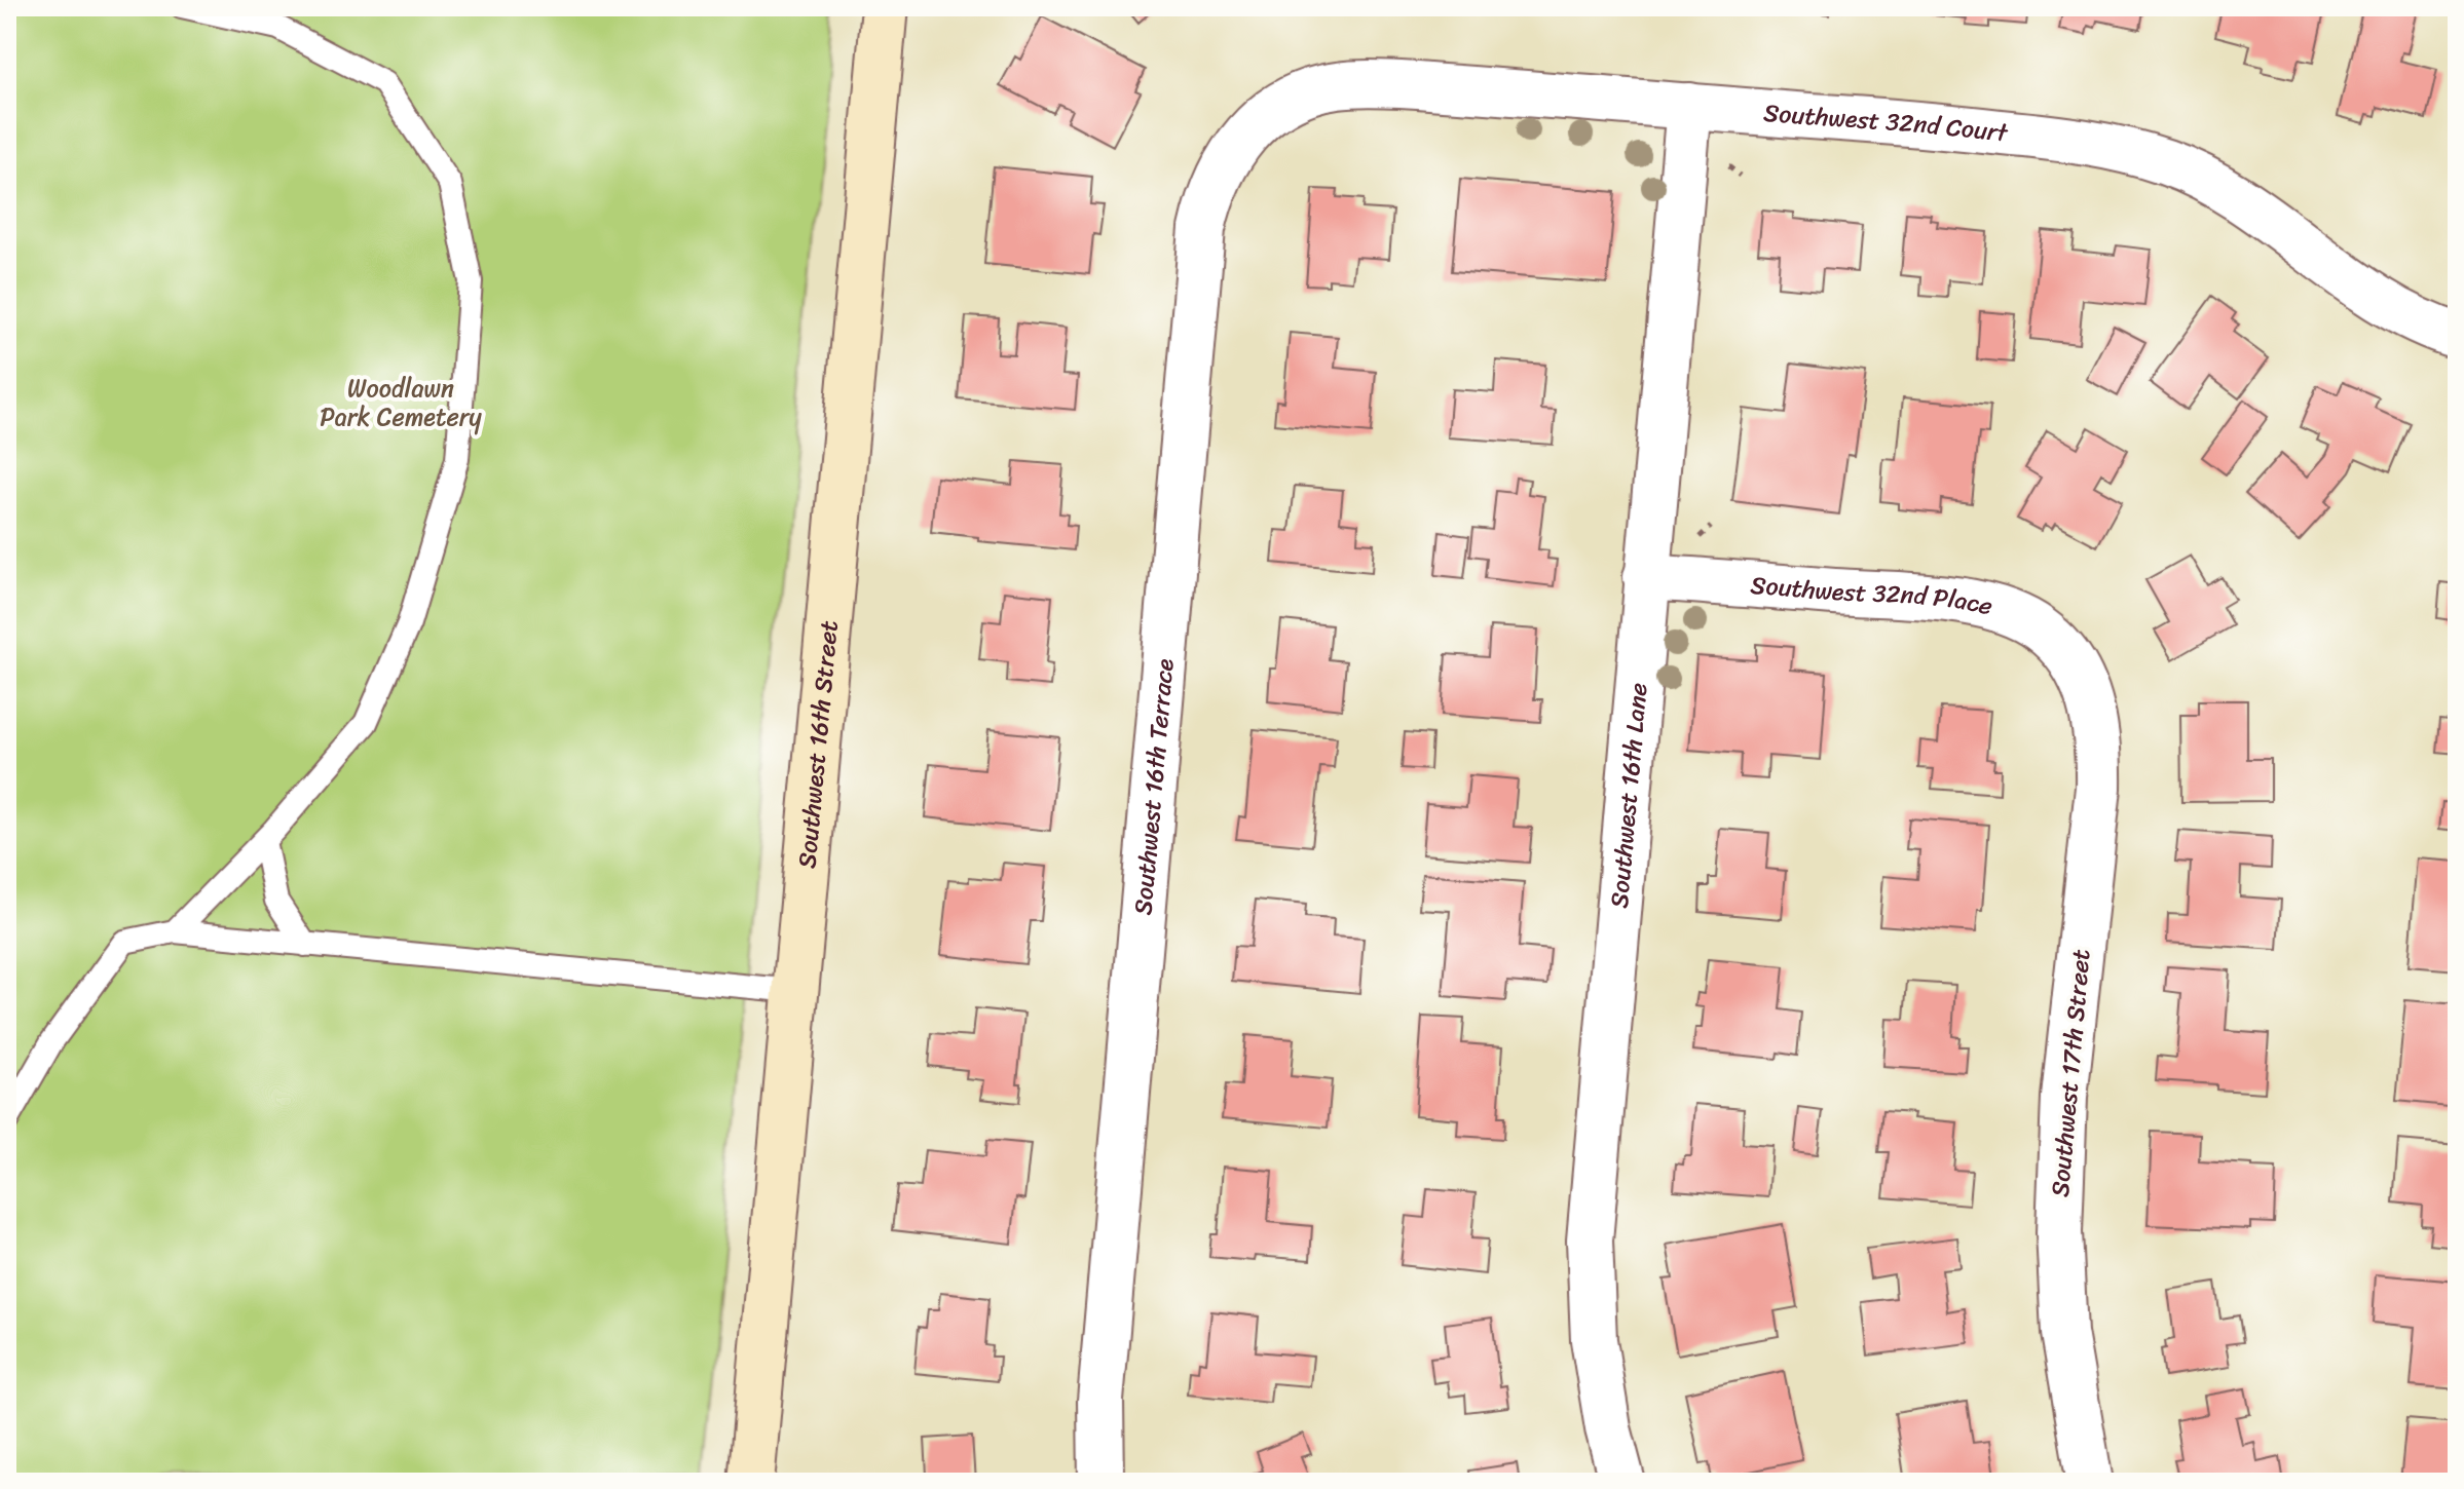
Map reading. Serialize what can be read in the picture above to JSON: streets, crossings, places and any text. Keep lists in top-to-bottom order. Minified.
{"streets":{"street":["Southwest 32nd Court","Southwest 32nd Place","Southwest 16th Street","Southwest 16th Terrace","Southwest 16th Lane","Southwest 17th Street"]},"crossings":[["Southwest 32nd Court","Southwest 16th Terrace"],["Southwest 32nd Court","Southwest 16th Lane"],["Southwest 32nd Place","Southwest 16th Lane"],["Southwest 32nd Place","Southwest 17th Street"]],"parks":["Woodlawn Park Cemetery"]}
